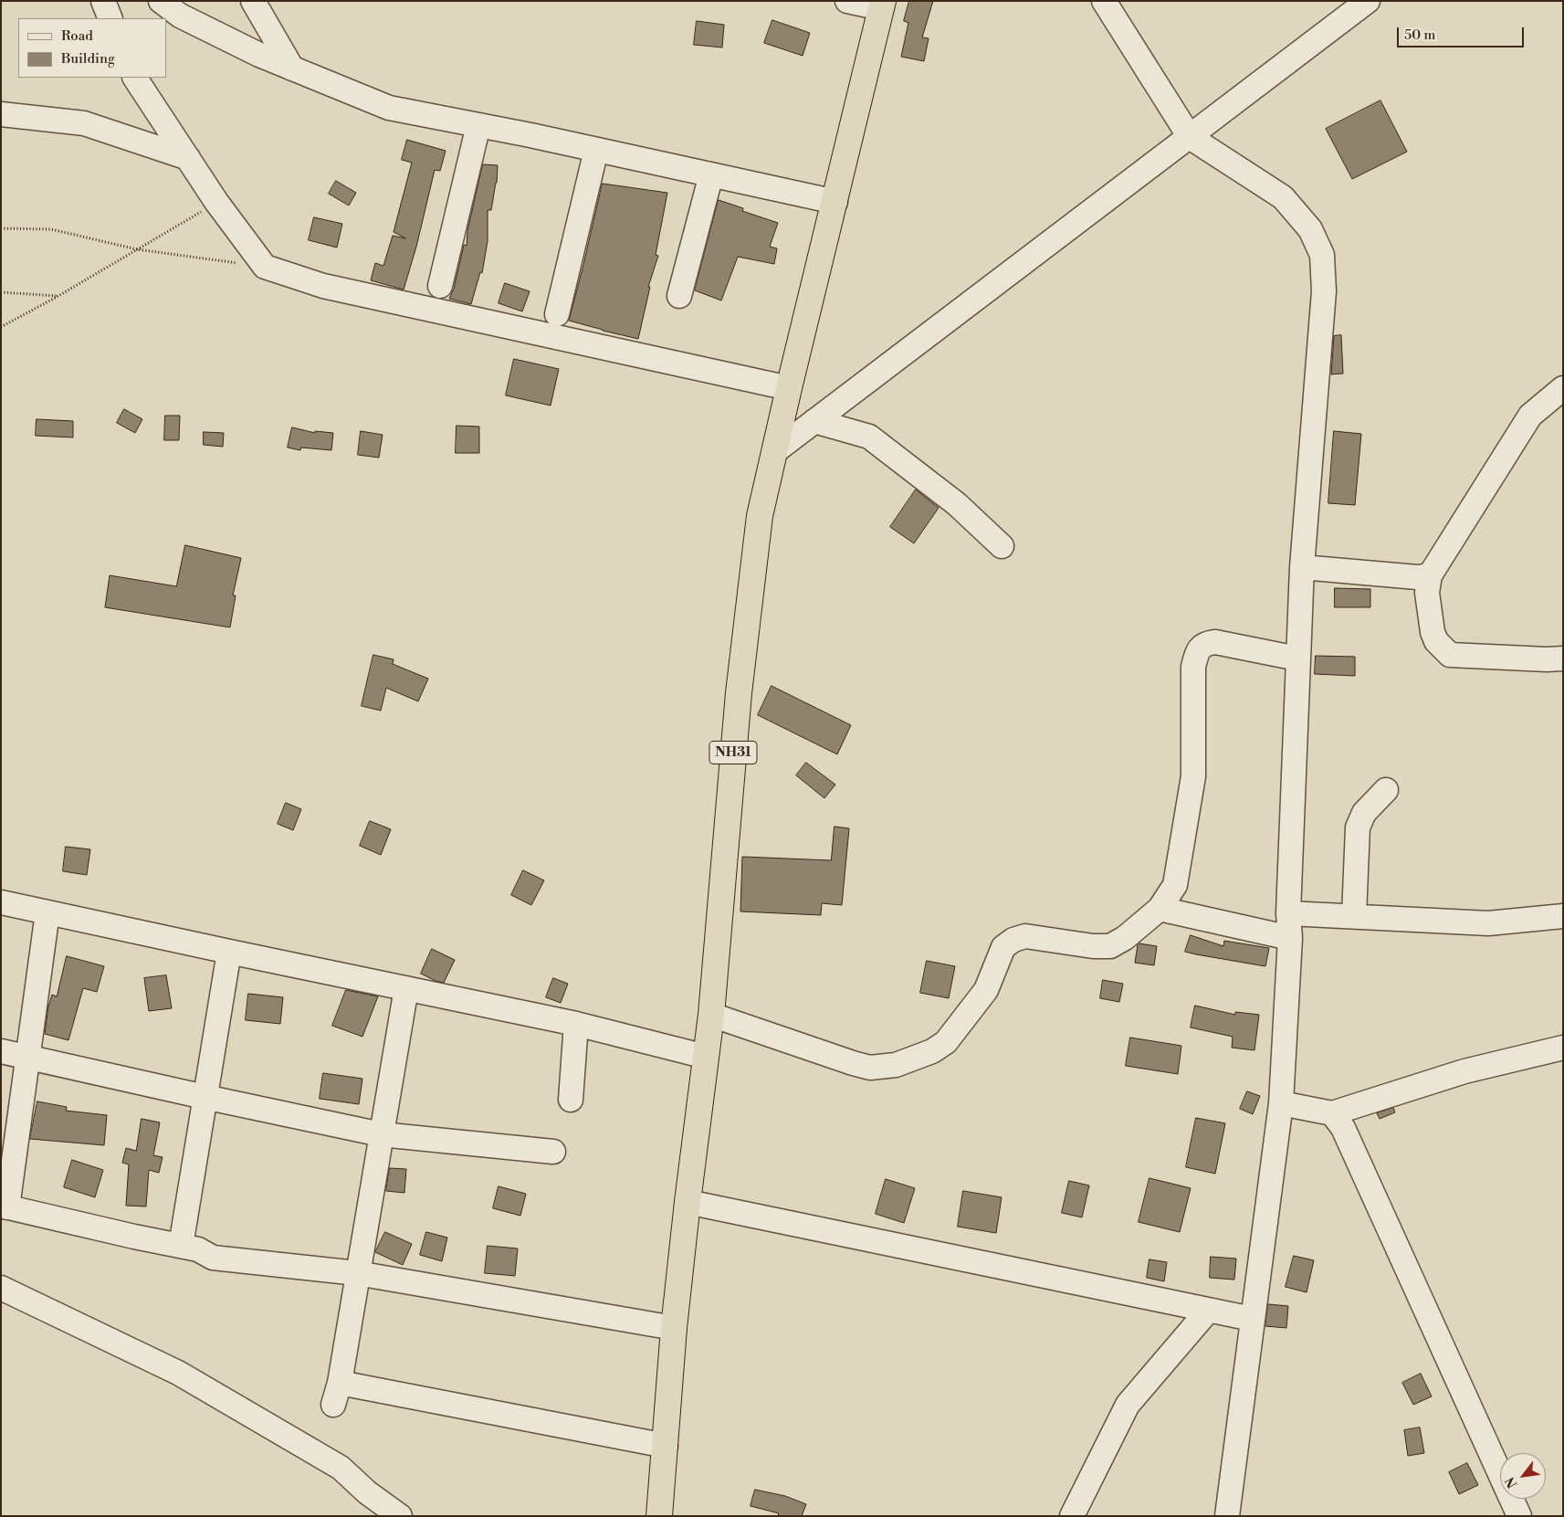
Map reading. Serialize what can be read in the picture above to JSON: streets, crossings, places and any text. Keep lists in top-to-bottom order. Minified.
{"streets":{"highway":["NH31"]},"legend":["Road","Building"],"scale_bar":"50 m","north":"bottom left"}
